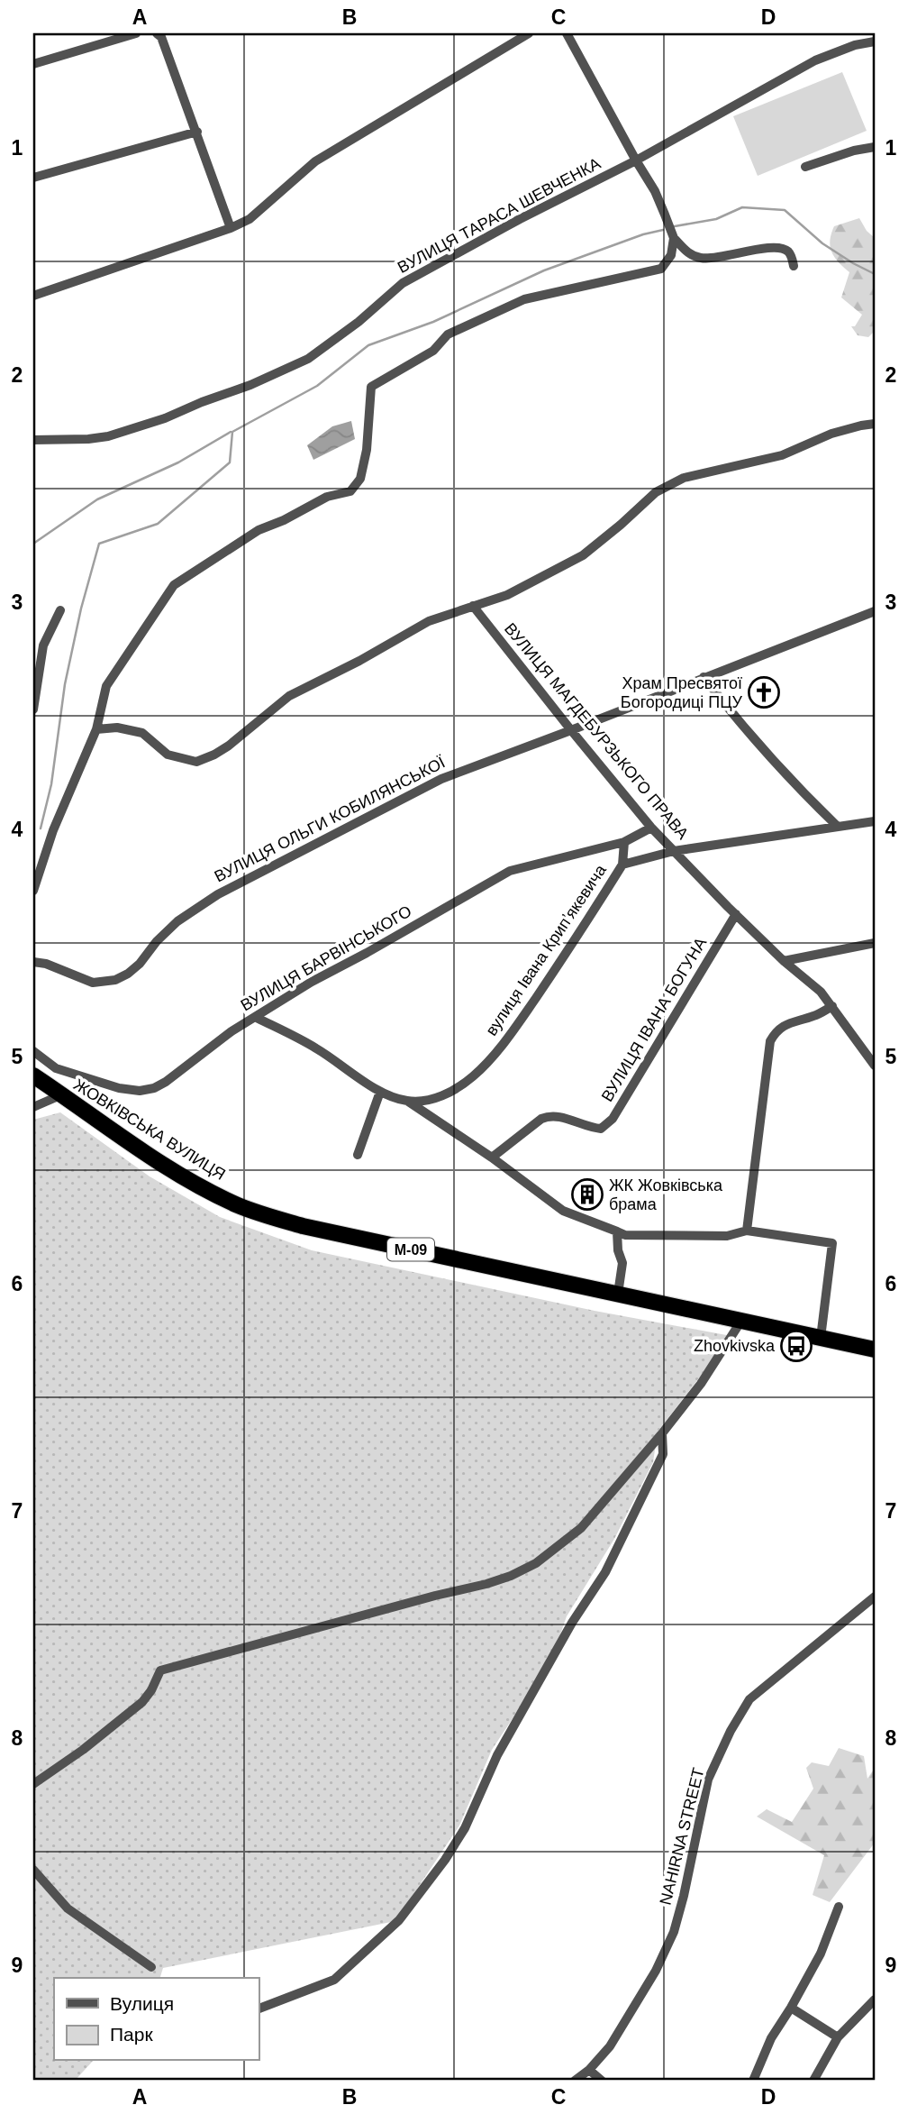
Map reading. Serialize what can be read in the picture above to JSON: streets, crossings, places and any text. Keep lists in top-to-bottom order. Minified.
{"streets":{"highway":["ЖОВКІВСЬКА ВУЛИЦЯ","М-09"],"street":["ВУЛИЦЯ ТАРАСА ШЕВЧЕНКА","ВУЛИЦЯ МАГДЕБУРЗЬКОГО ПРАВА","ВУЛИЦЯ ОЛЬГИ КОБИЛЯНСЬКОЇ","вулиця Івана Крипʼякевича","ВУЛИЦЯ БАРВІНСЬКОГО","ВУЛИЦЯ ІВАНА БОГУНА","NAHIRNA STREET"]},"crossings":[["ВУЛИЦЯ МАГДЕБУРЗЬКОГО ПРАВА","ВУЛИЦЯ ОЛЬГИ КОБИЛЯНСЬКОЇ"],["ВУЛИЦЯ МАГДЕБУРЗЬКОГО ПРАВА","вулиця Івана Крипʼякевича"],["ВУЛИЦЯ МАГДЕБУРЗЬКОГО ПРАВА","ВУЛИЦЯ БАРВІНСЬКОГО"],["ВУЛИЦЯ МАГДЕБУРЗЬКОГО ПРАВА","ВУЛИЦЯ ІВАНА БОГУНА"],["вулиця Івана Крипʼякевича","ВУЛИЦЯ БАРВІНСЬКОГО"],["вулиця Івана Крипʼякевича","ВУЛИЦЯ ІВАНА БОГУНА"],["ЖОВКІВСЬКА ВУЛИЦЯ","М-09"]],"places":{"church":["Храм Пресвятої Богородиці ПЦУ"],"building":["ЖК Жовківська брама"],"bus stop":["Zhovkivska"]},"legend":["Вулиця","Парк"],"grid":{"columns":["A","B","C","D"],"rows":["1","2","3","4","5","6","7","8","9"]}}
